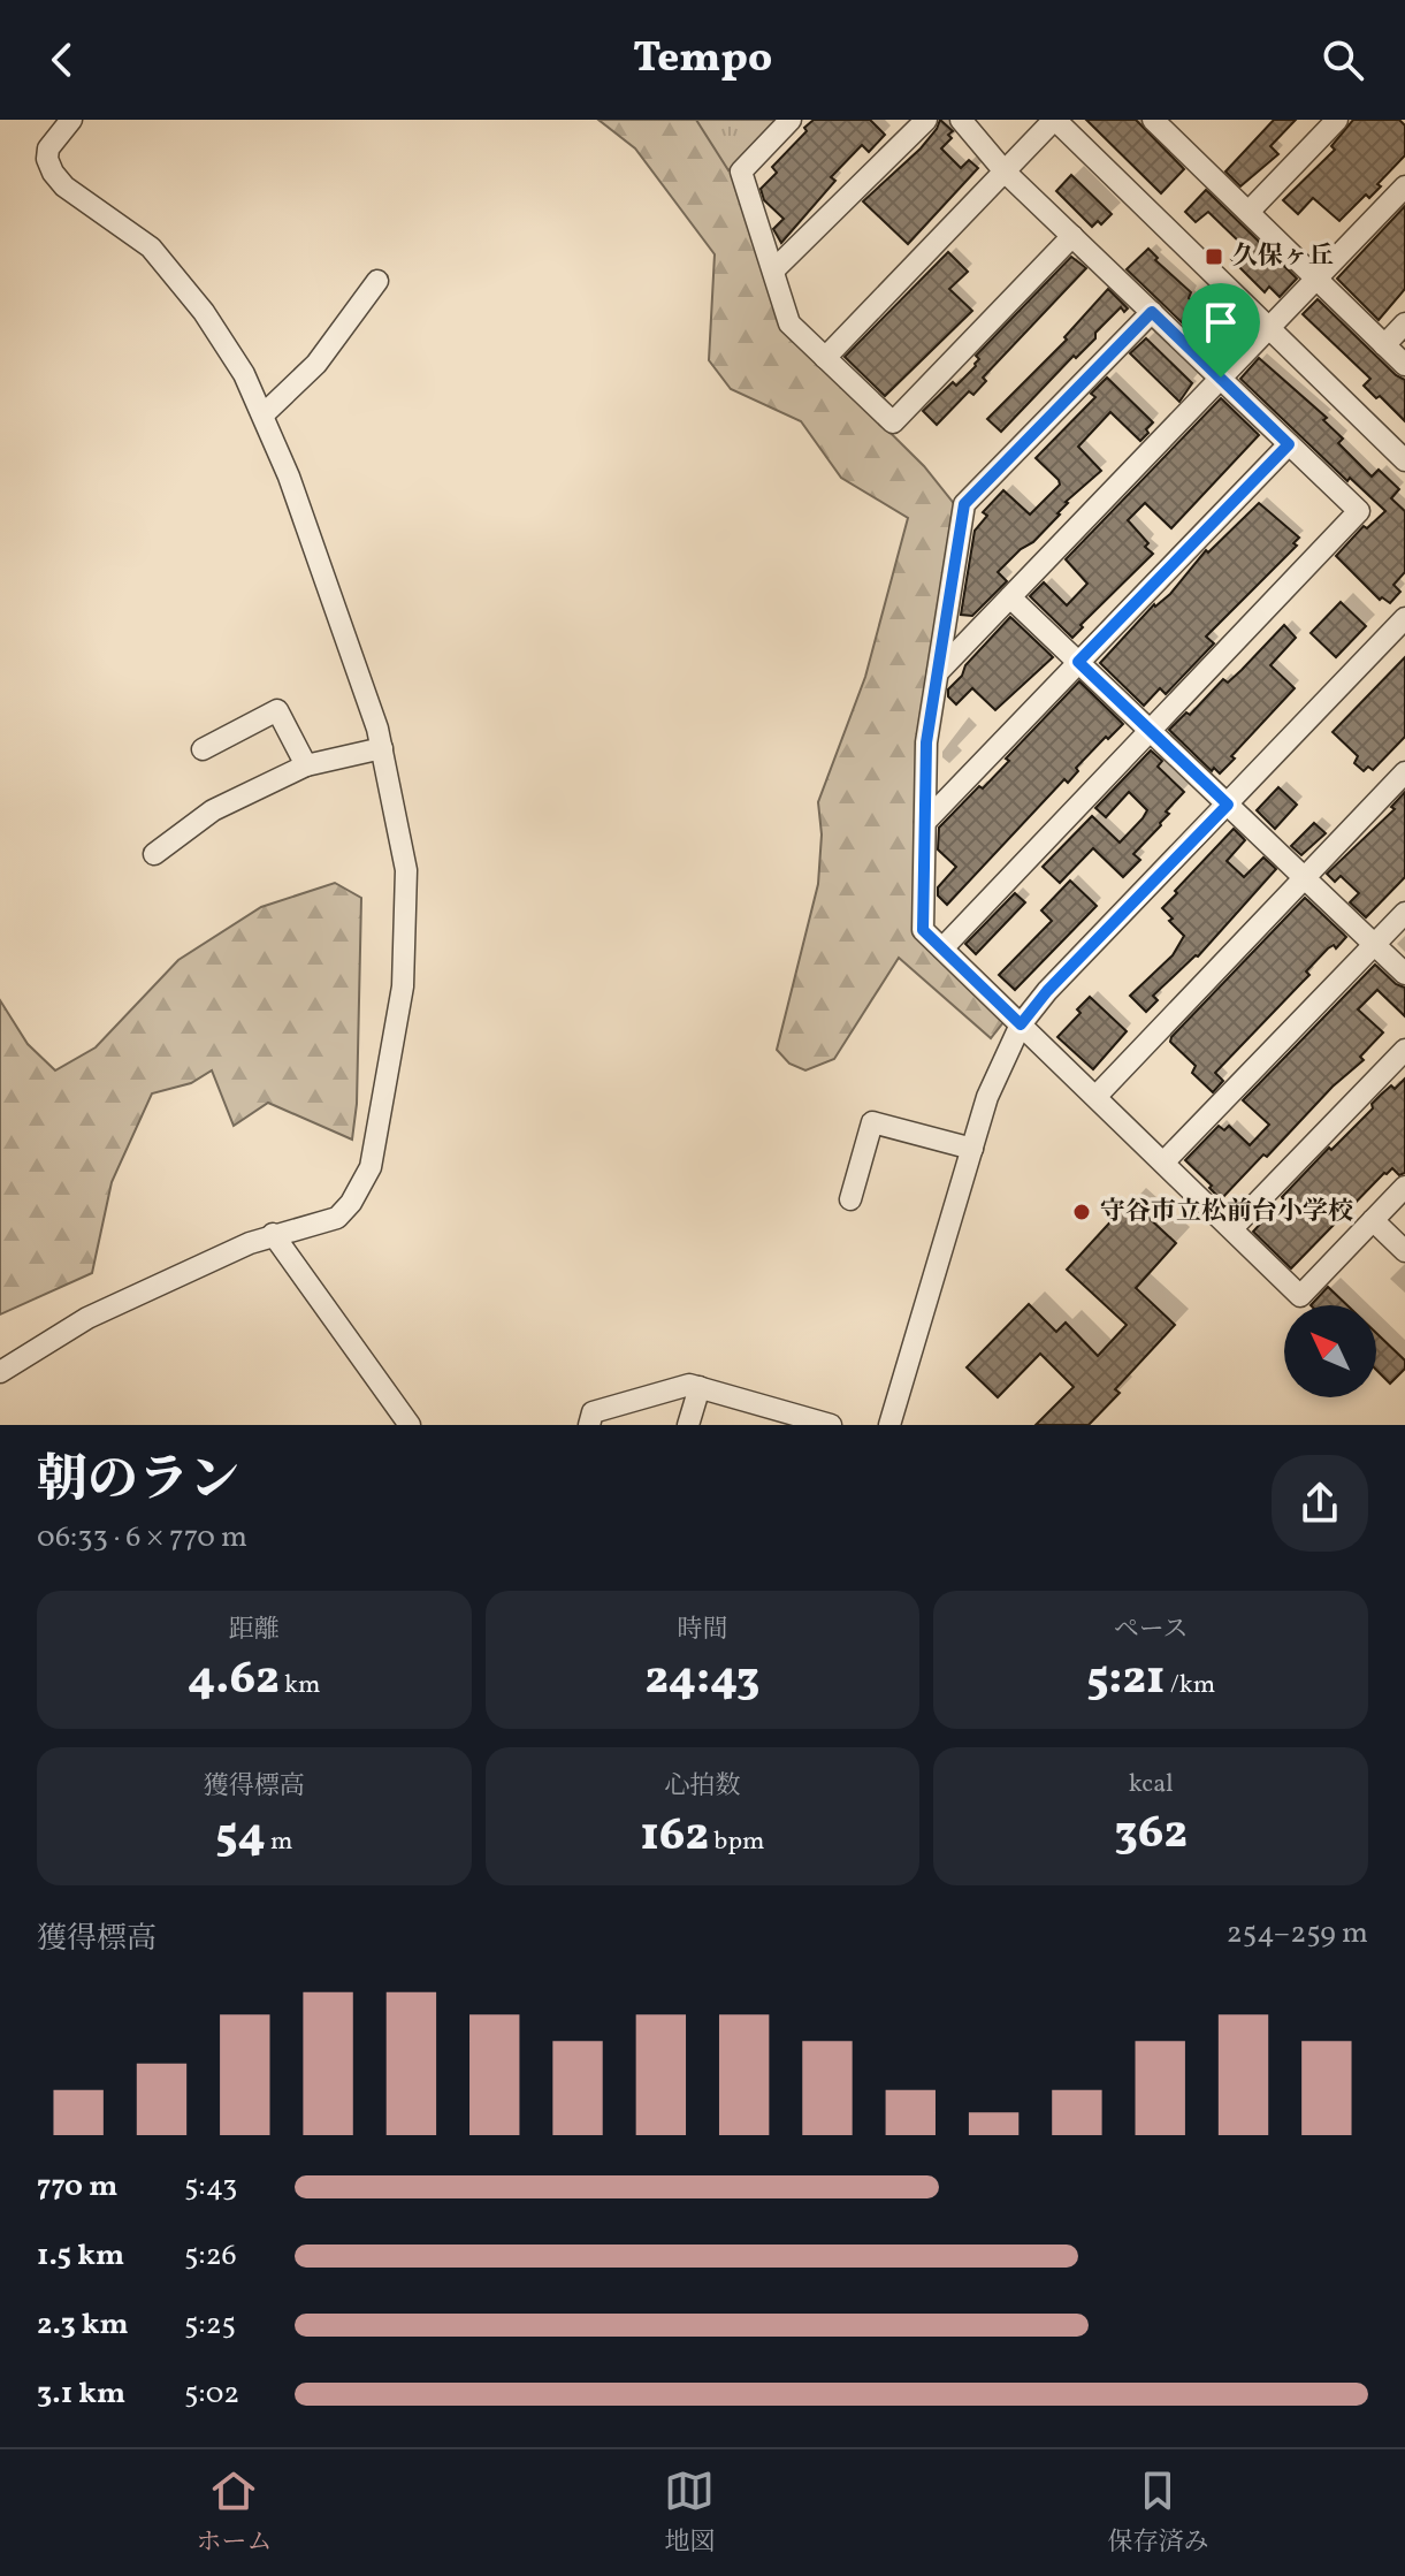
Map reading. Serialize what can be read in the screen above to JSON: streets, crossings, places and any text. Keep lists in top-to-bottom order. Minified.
{"places":{"transit":["久保ヶ丘"],"other":["守谷市立松前台小学校"]},"north":"top left","page":{"header":"Tempo","heading":["朝のラン","06:33 · 6 × 770 m"],"stats":[["距離","4.62 km"],["時間","24:43"],["ペース","5:21 /km"],["獲得標高","54 m"],["心拍数","162 bpm"],["kcal","362"]],"chart":["獲得標高","254–259 m"],"list":[{"name":"770 m","note":"5:43"},{"name":"1.5 km","note":"5:26"},{"name":"2.3 km","note":"5:25"},{"name":"3.1 km","note":"5:02"}],"tabs":["ホーム","地図","保存済み"]}}
